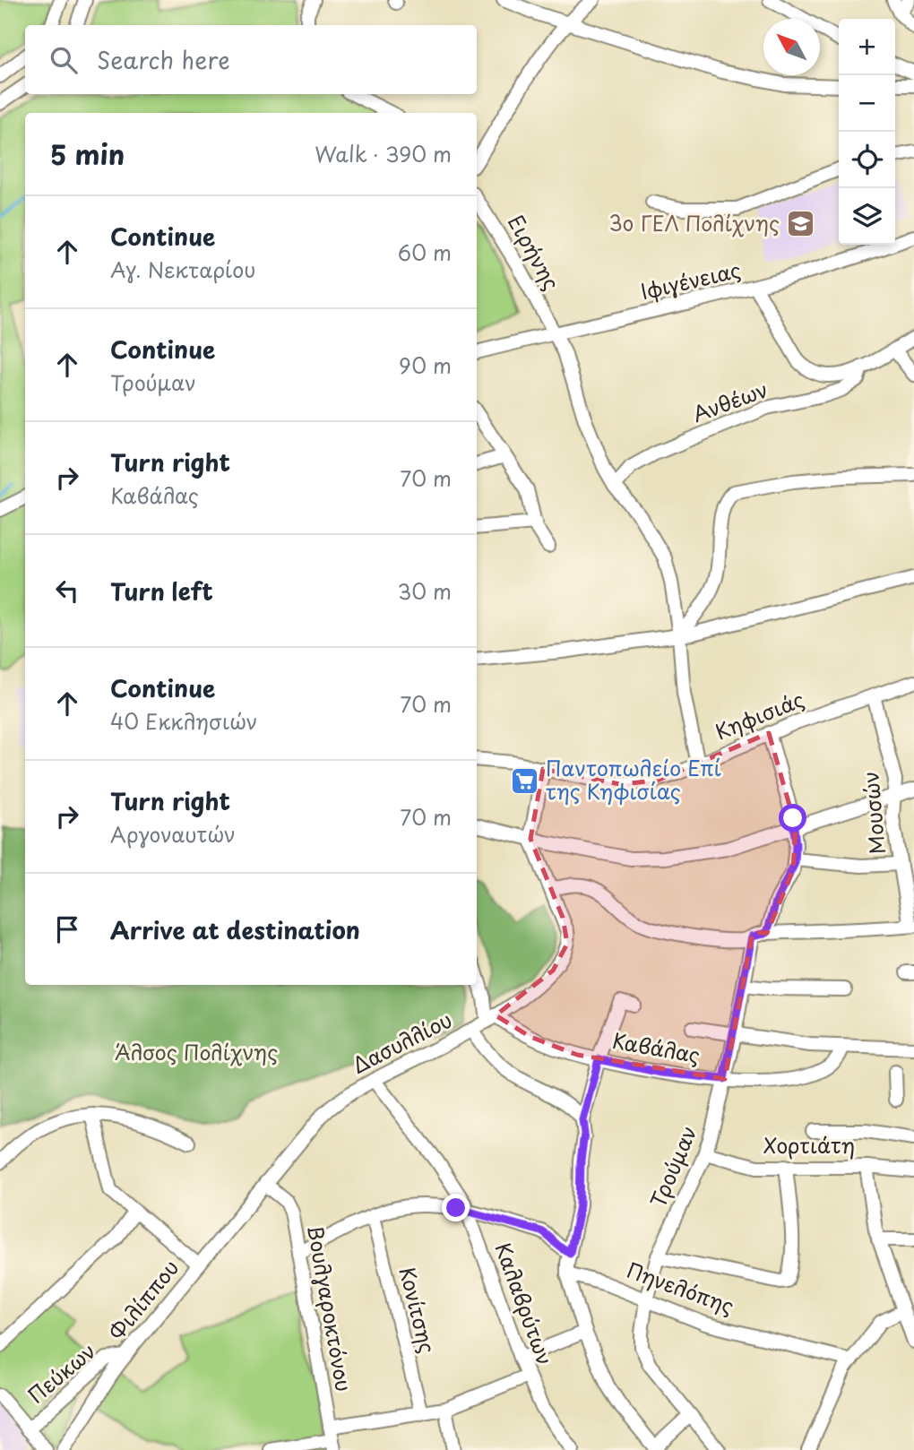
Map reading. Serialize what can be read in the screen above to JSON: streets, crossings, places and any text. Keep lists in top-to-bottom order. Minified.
{"streets":{"street":["Ειρήνης","Ιφιγένειας","Ανθέων","Κηφισιάς","Μουσών","Δασυλλίου","Καβάλας","Χορτιάτη","Τρούμαν","Πηνελόπης","Φιλίππου","Καλαβρύτων","Βουλγαροκτόνου","Κονίτσης","Πεύκων"]},"crossings":[["Ειρήνης","Ιφιγένειας"],["Ειρήνης","Ανθέων"],["Ειρήνης","Κηφισιάς"],["Κηφισιάς","Μουσών"],["Δασυλλίου","Καβάλας"],["Δασυλλίου","Φιλίππου"],["Δασυλλίου","Καλαβρύτων"],["Δασυλλίου","Βουλγαροκτόνου"],["Καβάλας","Τρούμαν"],["Χορτιάτη","Τρούμαν"],["Τρούμαν","Πηνελόπης"],["Φιλίππου","Βουλγαροκτόνου"],["Φιλίππου","Πεύκων"]],"parks":["Άλσος Πολίχνης"],"places":{"school or university":["3o ΓΕΛ Πολίχνης"],"supermarket":["Παντοπωλείο Επί της Κηφισίας"]},"north":"top left","page":{"map_buttons":["+","−"],"search":"Search here","heading":["5 min","Walk · 390 m"],"list":[["Continue","Αγ. Νεκταρίου","60 m"],["Continue","Τρούμαν","90 m"],["Turn right","Καβάλας","70 m"],["Turn left","30 m"],["Continue","40 Εκκλησιών","70 m"],["Turn right","Αργοναυτών","70 m"],"Arrive at destination"]}}
